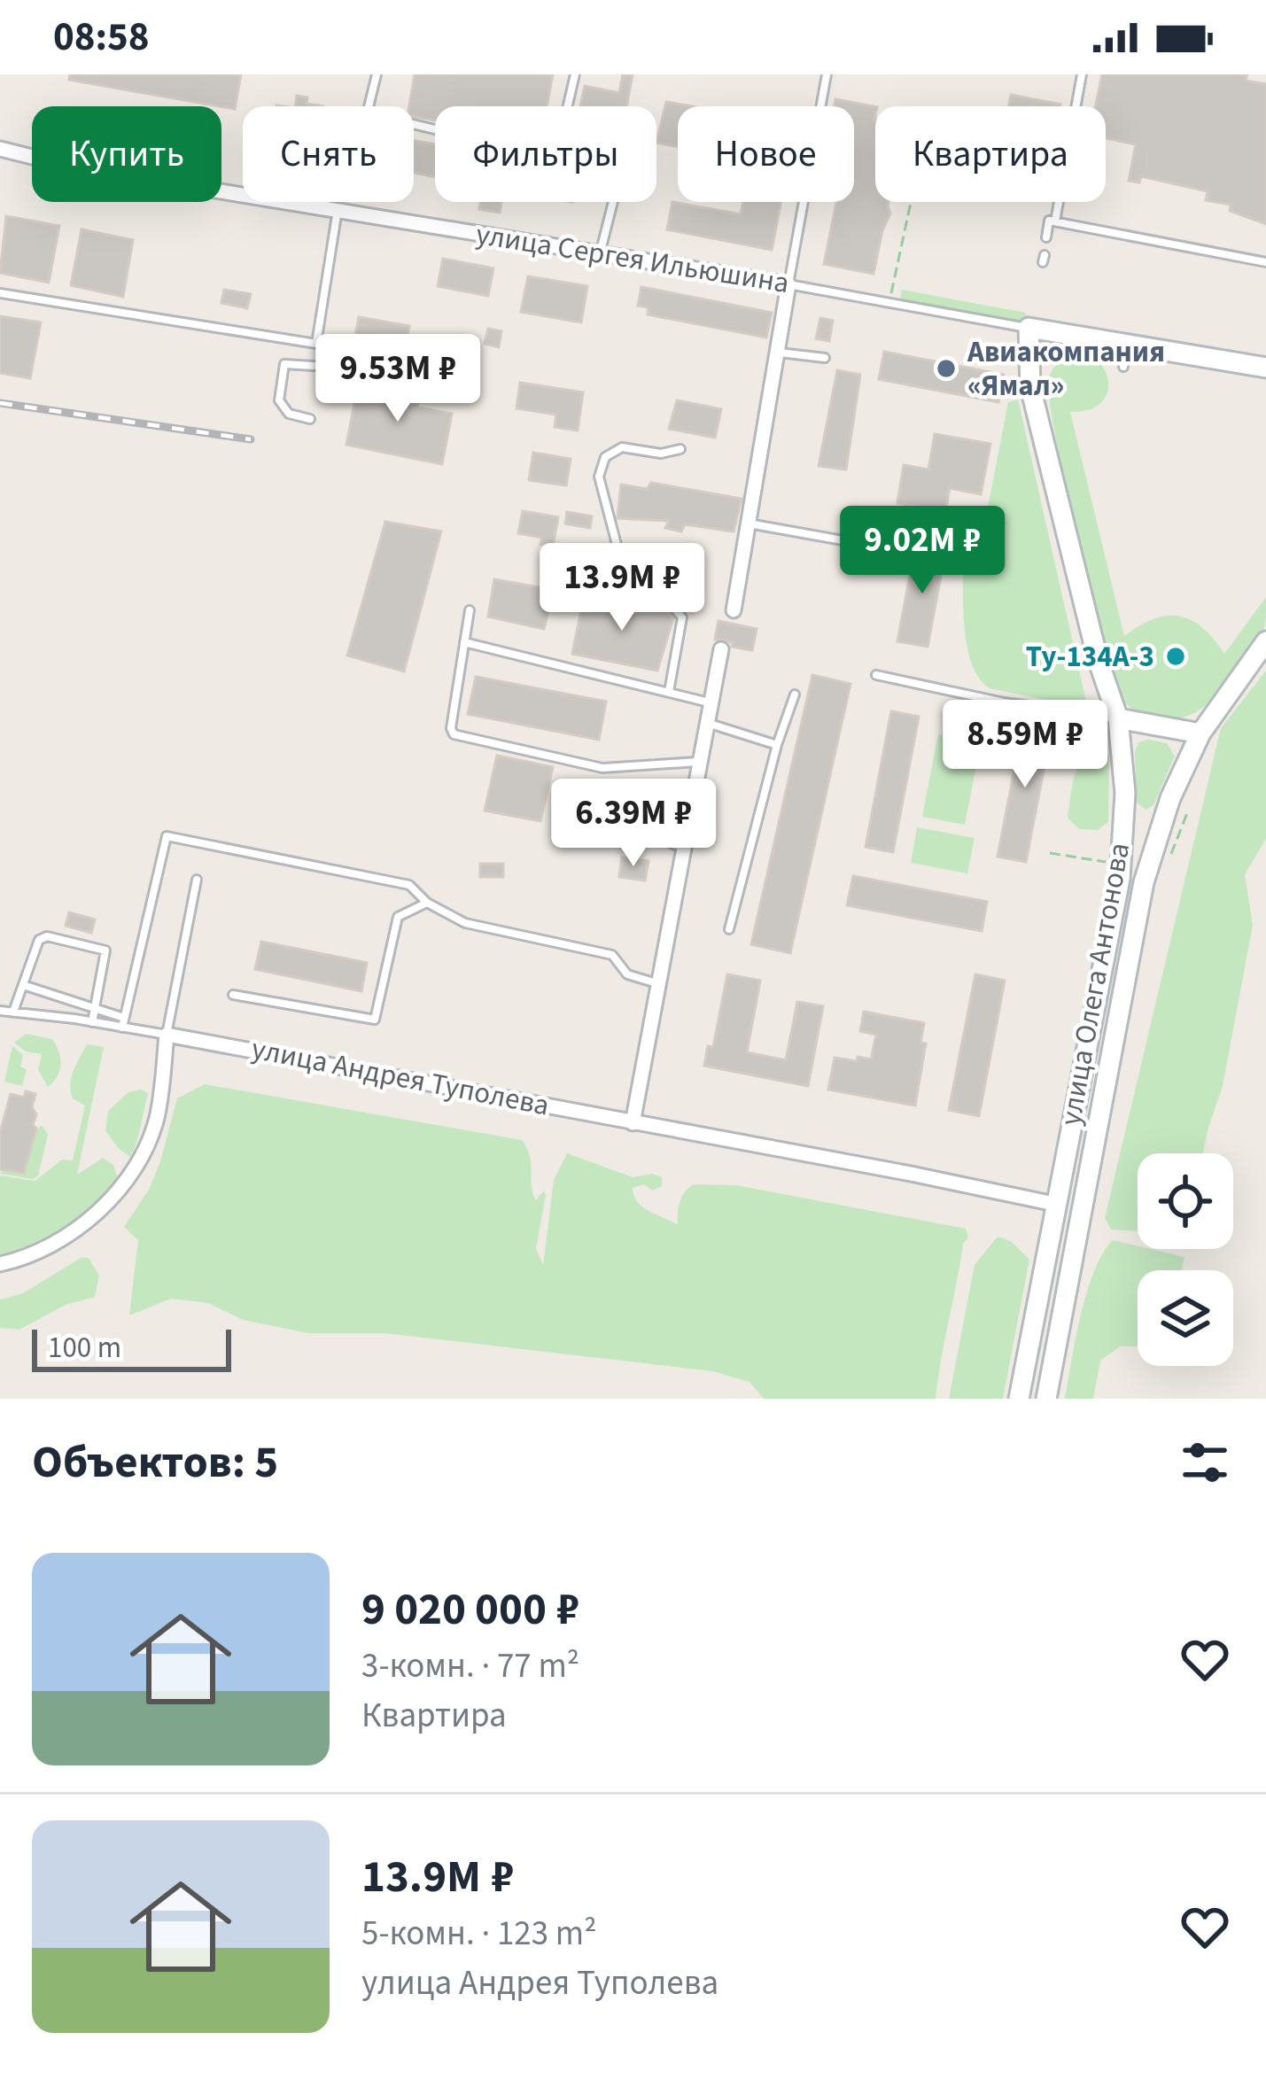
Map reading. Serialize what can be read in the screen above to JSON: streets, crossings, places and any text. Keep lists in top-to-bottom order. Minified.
{"streets":{"street":["улица Сергея Ильюшина","улица Олега Антонова","улица Андрея Туполева"]},"crossings":[["улица Сергея Ильюшина","улица Олега Антонова"],["улица Олега Антонова","улица Андрея Туполева"]],"places":["Авиакомпания «Ямал»","Ту-134А-3"],"scale_bar":"100 m","page":{"status":"08:58","chip":["Купить","Снять","Фильтры","Новое","Квартира"],"price":["9.53M ₽","9.02M ₽","13.9M ₽","8.59M ₽","6.39M ₽"],"scale":"100 m","heading":"Объектов: 5","list":[{"name":"9 020 000 ₽","note":"3-комн. · 77 m² · Квартира"},{"name":"13.9M ₽","note":"5-комн. · 123 m² · улица Андрея Туполева"}]}}
